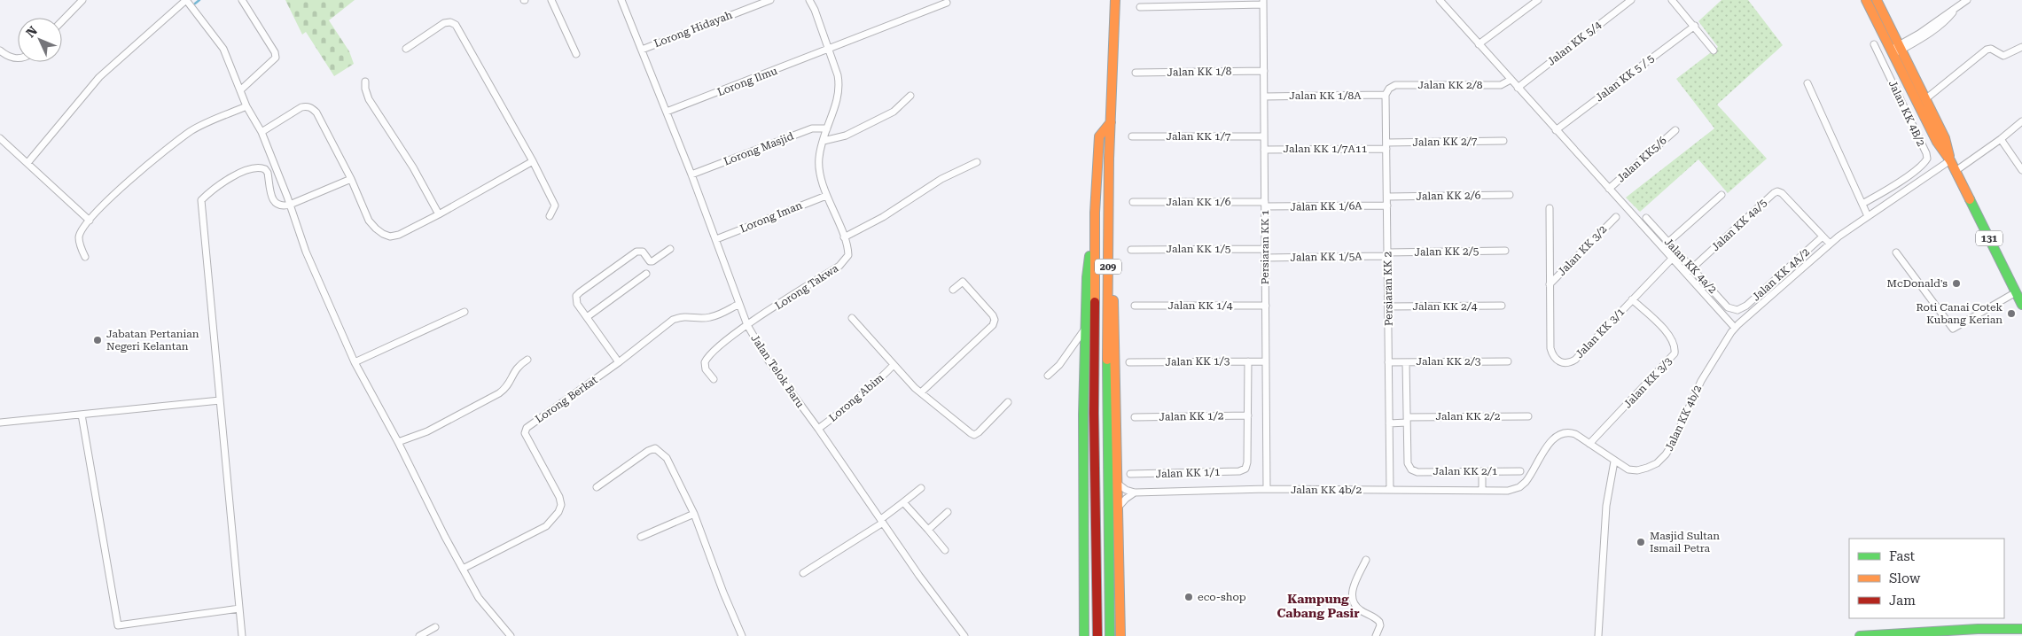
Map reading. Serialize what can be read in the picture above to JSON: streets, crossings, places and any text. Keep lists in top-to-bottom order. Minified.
{"streets":{"main road":["131","209"],"street":["Lorong Hidayah","Jalan KK 5/4","Jalan KK 1/8","Jalan KK 5 / 5","Lorong Ilmu","Jalan KK 2/8","Jalan KK 1/8A","Jalan KK 4B/2","Jalan KK 1/7","Jalan KK 2/7","Lorong Masjid","Jalan KK 1/7A11","Jalan KK5/6","Jalan KK 2/6","Jalan KK 1/6","Jalan KK 1/6A","Lorong Iman","Jalan KK 4a/5","Persiaran KK 1","Jalan KK 1/5","Jalan KK 3/2","Jalan KK 2/5","Jalan KK 1/5A","Jalan KK 4a/2","Jalan KK 4A/2","Lorong Takwa","Persiaran KK 2","Jalan KK 1/4","Jalan KK 2/4","Jalan KK 3/1","Jalan KK 1/3","Jalan KK 2/3","Jalan Telok Baru","Jalan KK 3/3","Lorong Abim","Lorong Berkat","Jalan KK 1/2","Jalan KK 2/2","Jalan KK 4b/2","Jalan KK 2/1","Jalan KK 1/1"]},"crossings":[["Lorong Hidayah","Jalan Telok Baru"],["Jalan KK 1/8","Persiaran KK 1"],["Lorong Ilmu","Lorong Takwa"],["Lorong Ilmu","Jalan Telok Baru"],["Jalan KK 2/8","Persiaran KK 2"],["Jalan KK 1/8A","Persiaran KK 1"],["Jalan KK 1/8A","Persiaran KK 2"],["Jalan KK 4B/2","131"],["Jalan KK 1/7","Persiaran KK 1"],["Jalan KK 2/7","Jalan KK 1/7A11"],["Jalan KK 2/7","Persiaran KK 2"],["Lorong Masjid","Lorong Takwa"],["Lorong Masjid","Jalan Telok Baru"],["Jalan KK 1/7A11","Persiaran KK 1"],["Jalan KK 1/7A11","Persiaran KK 2"],["Jalan KK 2/6","Persiaran KK 2"],["Jalan KK 1/6","Jalan KK 1/6A"],["Jalan KK 1/6","Persiaran KK 1"],["Jalan KK 1/6A","Persiaran KK 1"],["Jalan KK 1/6A","Persiaran KK 2"],["Lorong Iman","Lorong Takwa"],["Lorong Iman","Jalan Telok Baru"],["Jalan KK 4a/5","Jalan KK 4a/2"],["Jalan KK 4a/5","Jalan KK 4A/2"],["Jalan KK 4a/5","Jalan KK 4b/2"],["131","Jalan KK 4b/2"],["Persiaran KK 1","Jalan KK 1/5"],["Persiaran KK 1","Jalan KK 1/5A"],["Persiaran KK 1","Jalan KK 1/4"],["Persiaran KK 1","Jalan KK 1/3"],["Persiaran KK 1","Jalan KK 4b/2"],["Jalan KK 3/2","Jalan KK 3/1"],["Jalan KK 2/5","Jalan KK 1/5A"],["Jalan KK 2/5","Persiaran KK 2"],["Jalan KK 1/5A","Persiaran KK 2"],["Jalan KK 4a/2","Jalan KK 4A/2"],["Lorong Takwa","Jalan Telok Baru"],["Persiaran KK 2","Jalan KK 2/4"],["Persiaran KK 2","Jalan KK 2/3"],["Persiaran KK 2","Jalan KK 2/2"],["Persiaran KK 2","Jalan KK 4b/2"],["Jalan KK 3/1","Jalan KK 3/3"],["Jalan Telok Baru","Lorong Abim"],["Jalan Telok Baru","Lorong Berkat"],["Jalan KK 3/3","Jalan KK 4b/2"],["Jalan KK 1/2","Jalan KK 1/1"],["Jalan KK 2/2","Jalan KK 2/1"]],"districts":["Kampung Cabang Pasir"],"places":["McDonald's","Roti Canai Cotek Kubang Kerian","Jabatan Pertanian Negeri Kelantan","Masjid Sultan Ismail Petra","eco-shop"],"legend":["Fast","Slow","Jam"],"north":"top left"}
